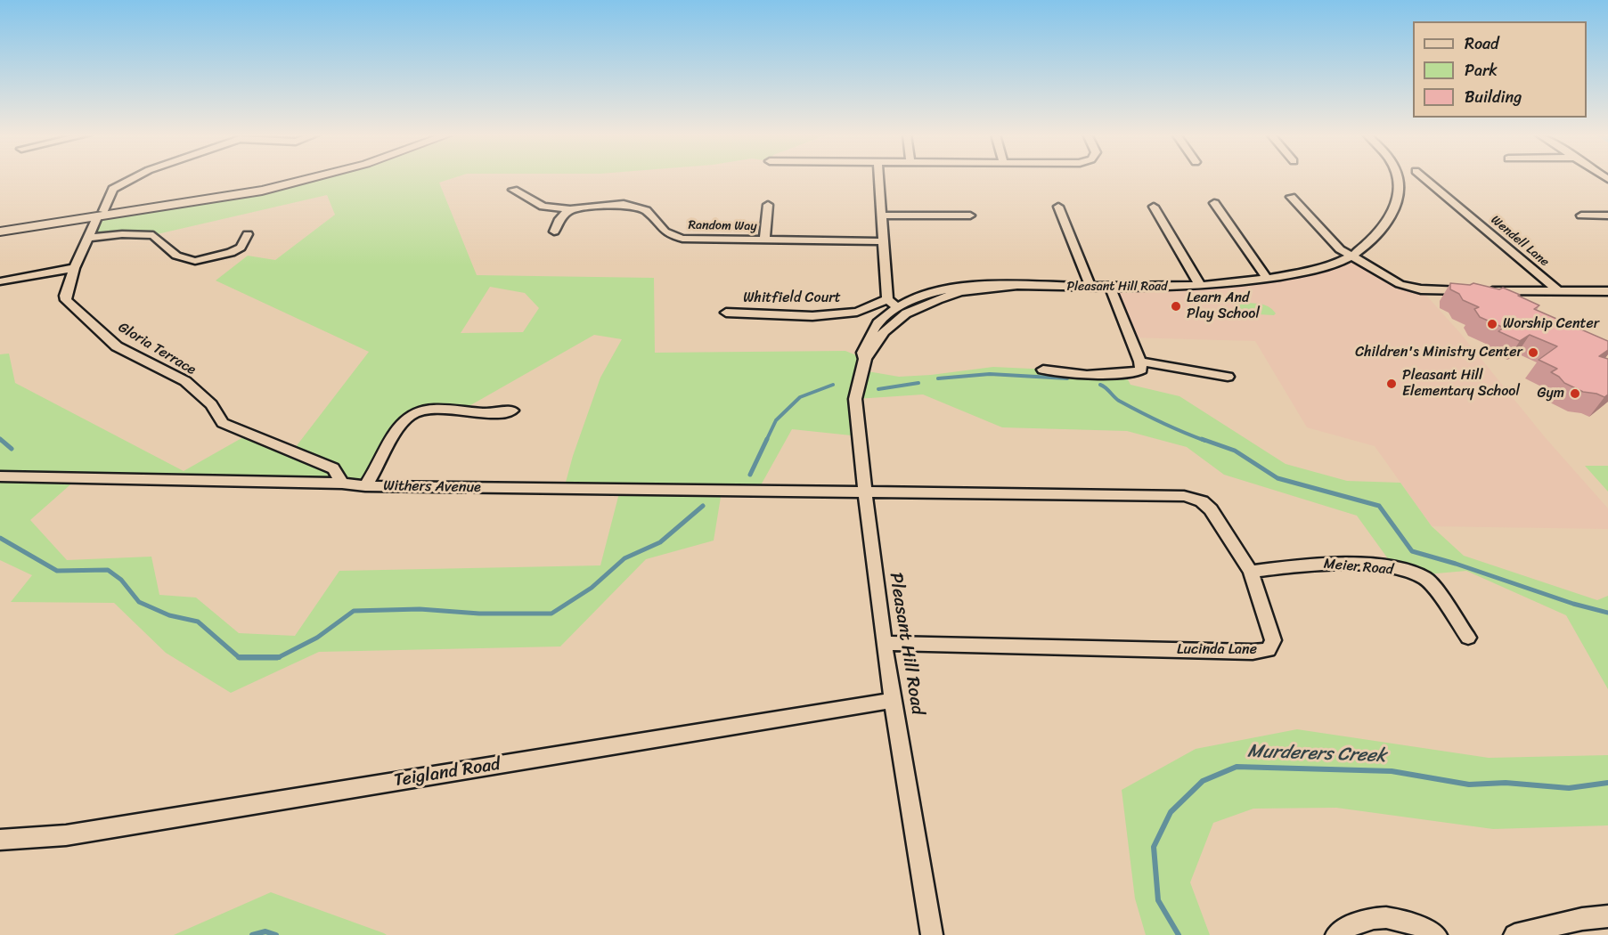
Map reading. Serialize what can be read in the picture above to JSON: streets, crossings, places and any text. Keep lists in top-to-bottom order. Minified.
{"streets":{"street":["Random Way","Wendell Lane","Pleasant Hill Road","Whitfield Court","Gloria Terrace","Withers Avenue","Meier Road","Lucinda Lane","Teigland Road"]},"crossings":[["Pleasant Hill Road","Withers Avenue"],["Pleasant Hill Road","Lucinda Lane"],["Pleasant Hill Road","Teigland Road"],["Gloria Terrace","Withers Avenue"],["Withers Avenue","Lucinda Lane"],["Meier Road","Lucinda Lane"]],"water":["Murderers Creek"],"places":["Learn And Play School","Worship Center","Children's Ministry Center","Pleasant Hill Elementary School","Gym"],"legend":["Road","Park","Building"]}
